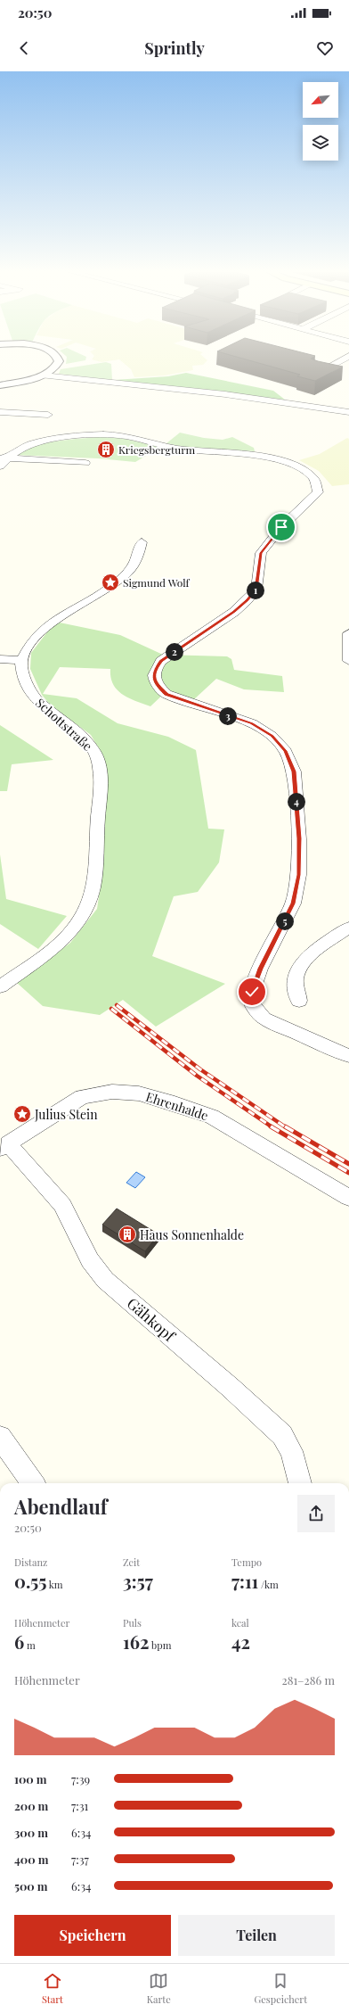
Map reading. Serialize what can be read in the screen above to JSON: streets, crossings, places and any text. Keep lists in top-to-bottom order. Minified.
{"streets":{"street":["Schottstraße","Ehrenhalde","Gähkopf"]},"crossings":[["Ehrenhalde","Gähkopf"]],"places":{"building":["Kriegsbergturm","Haus Sonnenhalde"],"place":["Sigmund Wolf","Julius Stein"]},"north":"bottom left","page":{"status":"20:50","header":"Sprintly","pins":["1","2","3","4","5"],"heading":["Abendlauf","20:50"],"stats":[["Distanz","0.55 km"],["Zeit","3:57"],["Tempo","7:11 /km"],["Höhenmeter","6 m"],["Puls","162 bpm"],["kcal","42"]],"chart":["Höhenmeter","281–286 m"],"list":[{"name":"100 m","note":"7:39"},{"name":"200 m","note":"7:31"},{"name":"300 m","note":"6:34"},{"name":"400 m","note":"7:37"},{"name":"500 m","note":"6:34"}],"buttons":["Speichern","Teilen"],"tabs":["Start","Karte","Gespeichert"]}}
